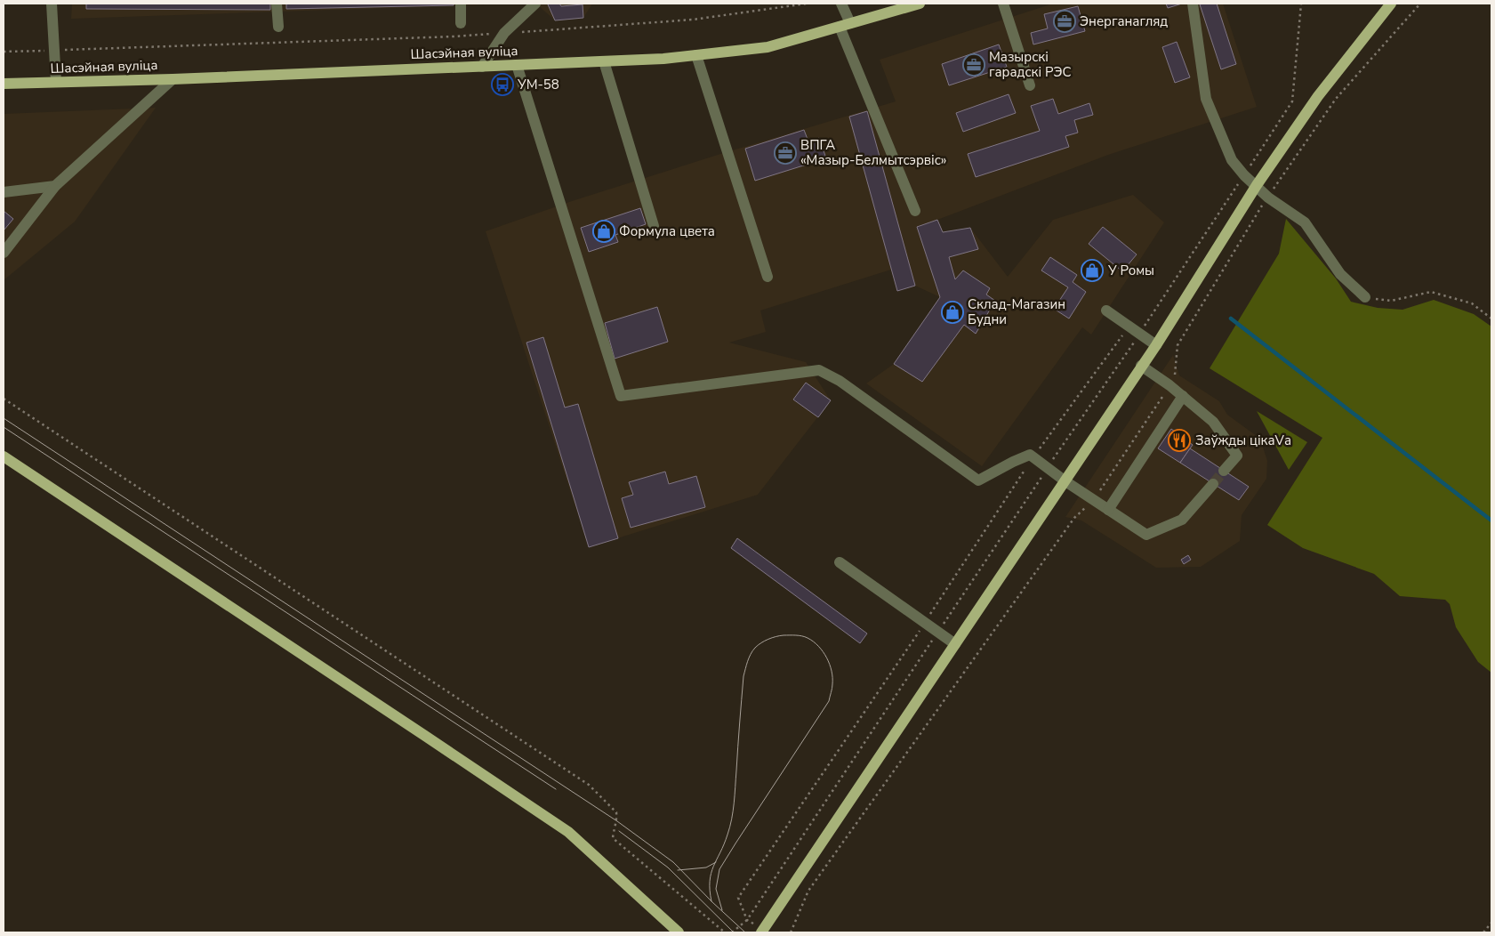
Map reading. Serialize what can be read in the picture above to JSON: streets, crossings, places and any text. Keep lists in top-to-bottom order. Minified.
{"streets":{"main road":["Шасэйная вуліца"]},"places":{"office":["Энерганагляд","Мазырскі гарадскі РЭС","ВПГА «Мазыр-Белмытсэрвіс»"],"bus stop":["УМ-58"],"shop":["Формула цвета","У Ромы","Склад-Магазин Будни"],"restaurant":["Заўжды цікаVа"]}}
